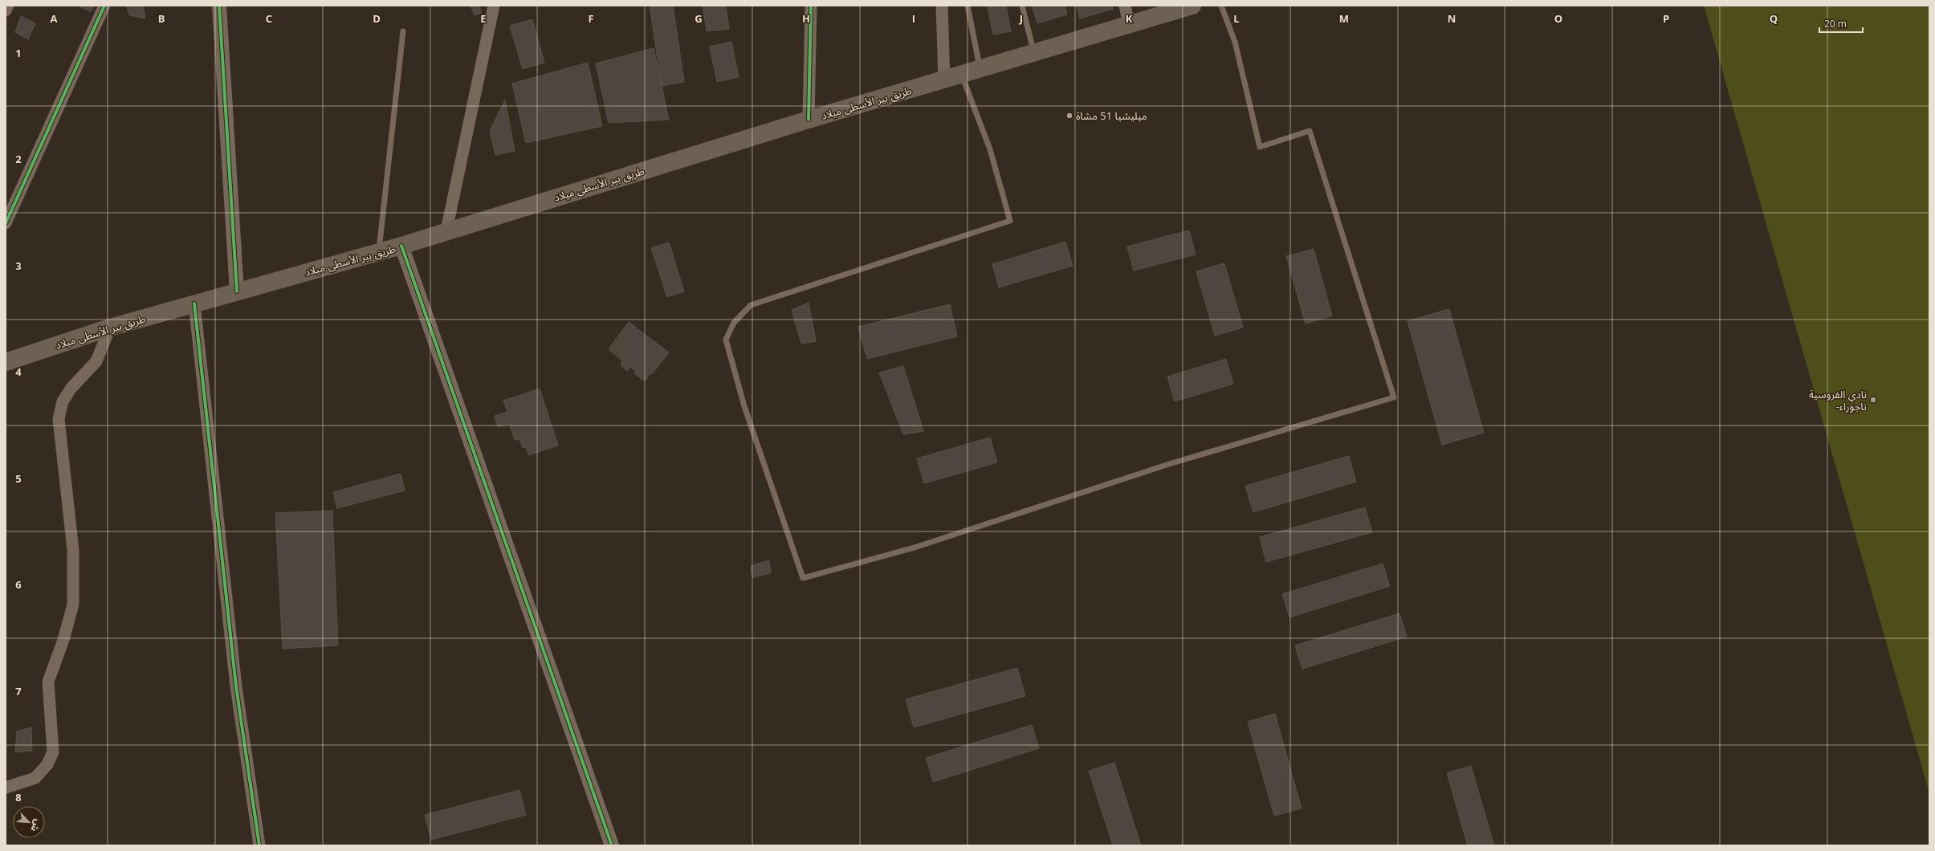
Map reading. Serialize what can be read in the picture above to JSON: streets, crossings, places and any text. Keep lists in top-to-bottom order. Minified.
{"streets":{"main road":["طريق بير الأسطى ميلاد"]},"places":["ميليشيا 51 مشاة","نادي الفروسية -تاجوراء"],"scale_bar":"20 m","north":"bottom right","grid":{"columns":["A","B","C","D","E","F","G","H","I","J","K","L","M","N","O","P","Q"],"rows":["1","2","3","4","5","6","7","8"]}}
